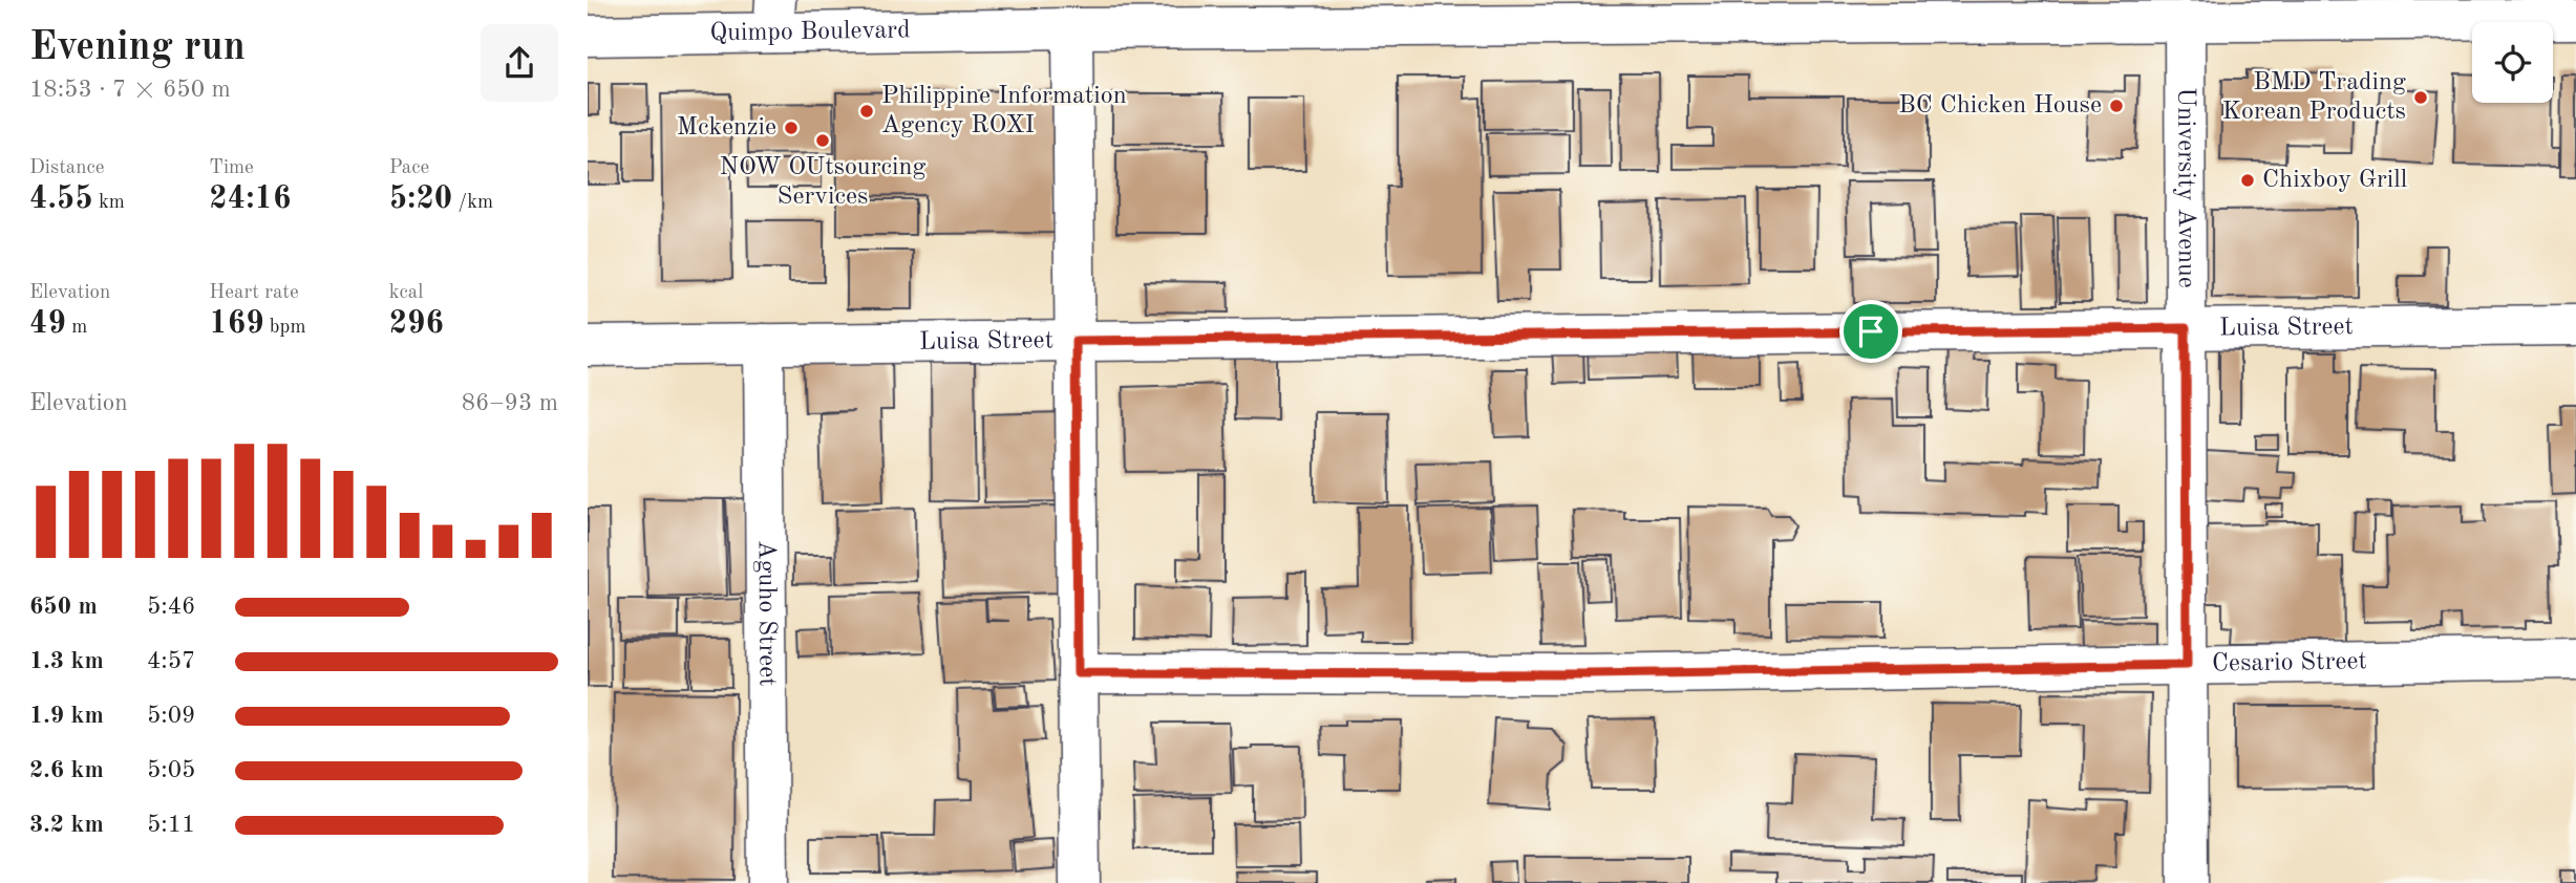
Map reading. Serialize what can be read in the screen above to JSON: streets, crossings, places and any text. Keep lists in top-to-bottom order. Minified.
{"streets":{"street":["Quimpo Boulevard","University Avenue","Luisa Street","Aguho Street","Cesario Street"]},"crossings":[["Quimpo Boulevard","University Avenue"],["University Avenue","Luisa Street"],["University Avenue","Cesario Street"],["Luisa Street","Aguho Street"]],"places":["BMD Trading Korean Products","BC Chicken House","Philippine Information Agency ROXI","Mckenzie","NOW OUtsourcing Services","Chixboy Grill"],"page":{"heading":["Evening run","18:53 · 7 × 650 m"],"stats":[["Distance","4.55 km"],["Time","24:16"],["Pace","5:20 /km"],["Elevation","49 m"],["Heart rate","169 bpm"],["kcal","296"]],"chart":["Elevation","86–93 m"],"list":[{"name":"650 m","note":"5:46"},{"name":"1.3 km","note":"4:57"},{"name":"1.9 km","note":"5:09"},{"name":"2.6 km","note":"5:05"},{"name":"3.2 km","note":"5:11"}]}}
